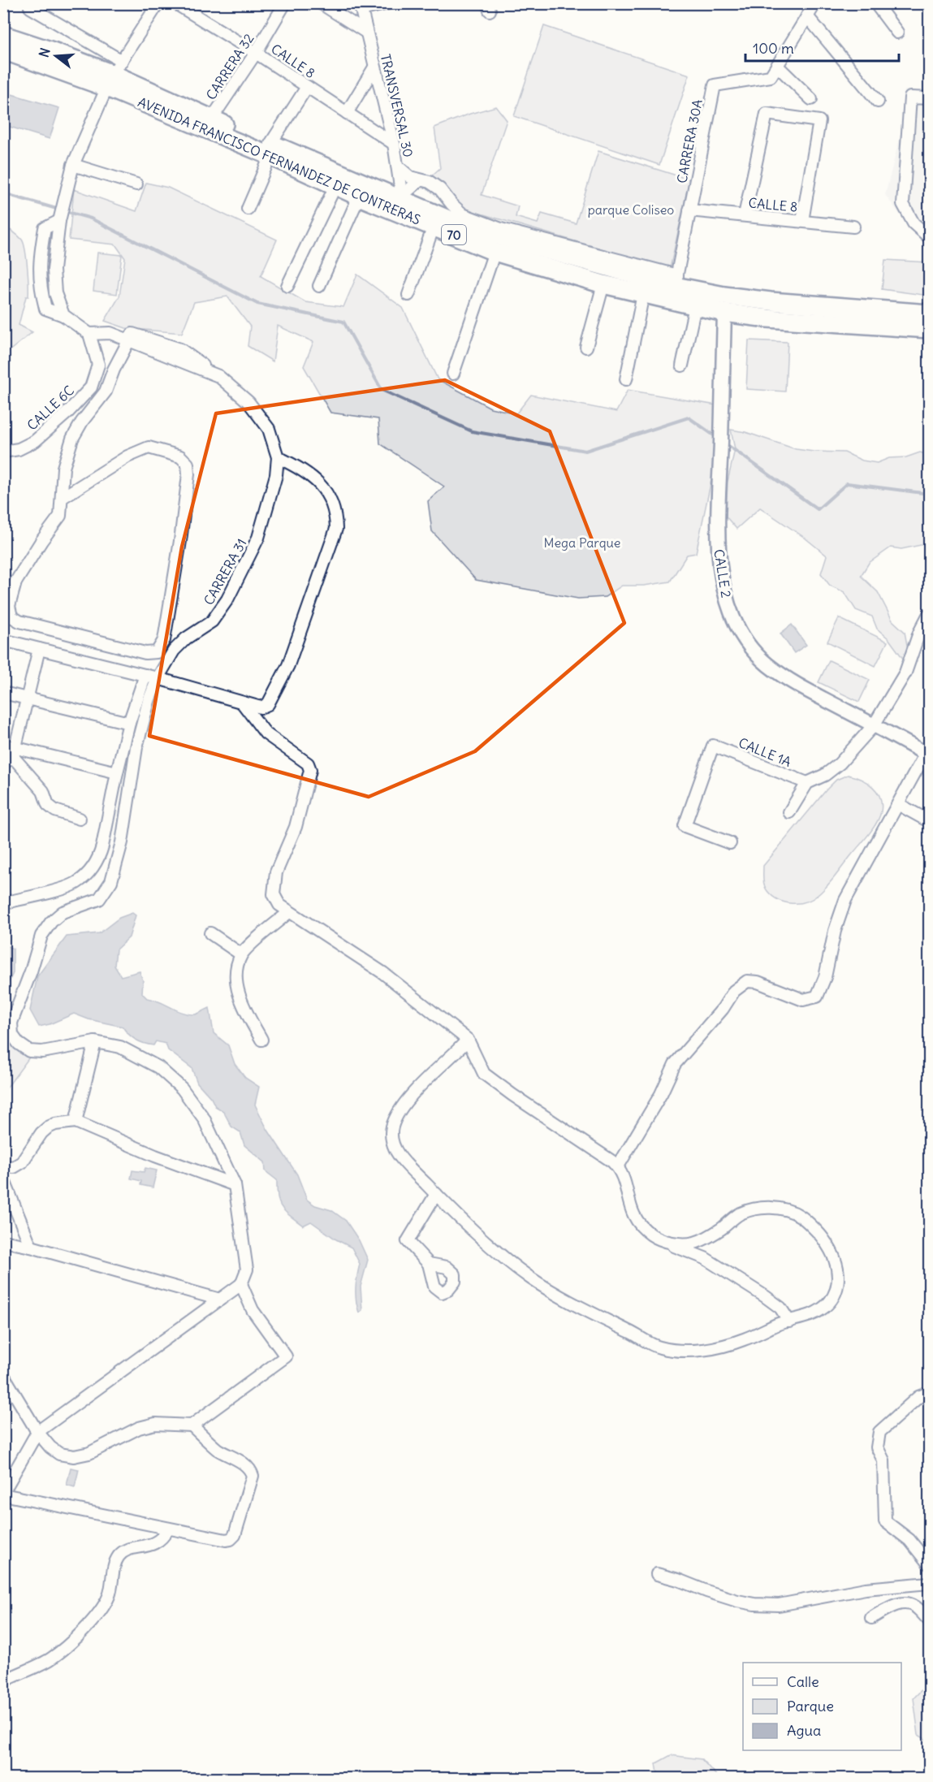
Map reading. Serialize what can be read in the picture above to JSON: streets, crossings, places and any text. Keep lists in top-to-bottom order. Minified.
{"streets":{"main road":["AVENIDA FRANCISCO FERNANDEZ DE CONTRERAS","70"],"street":["CALLE 8","CARRERA 32","TRANSVERSAL 30","CARRERA 30A","CALLE 6C","CARRERA 31","CALLE 2","CALLE 1A"]},"crossings":[["CALLE 8","CARRERA 32"],["CALLE 8","TRANSVERSAL 30"],["CALLE 8","CARRERA 30A"],["CARRERA 32","AVENIDA FRANCISCO FERNANDEZ DE CONTRERAS"],["TRANSVERSAL 30","AVENIDA FRANCISCO FERNANDEZ DE CONTRERAS"],["CARRERA 30A","AVENIDA FRANCISCO FERNANDEZ DE CONTRERAS"],["AVENIDA FRANCISCO FERNANDEZ DE CONTRERAS","CALLE 2"]],"parks":["parque Coliseo","Mega Parque"],"legend":["Calle","Parque","Agua"],"scale_bar":"100 m","north":"left"}
